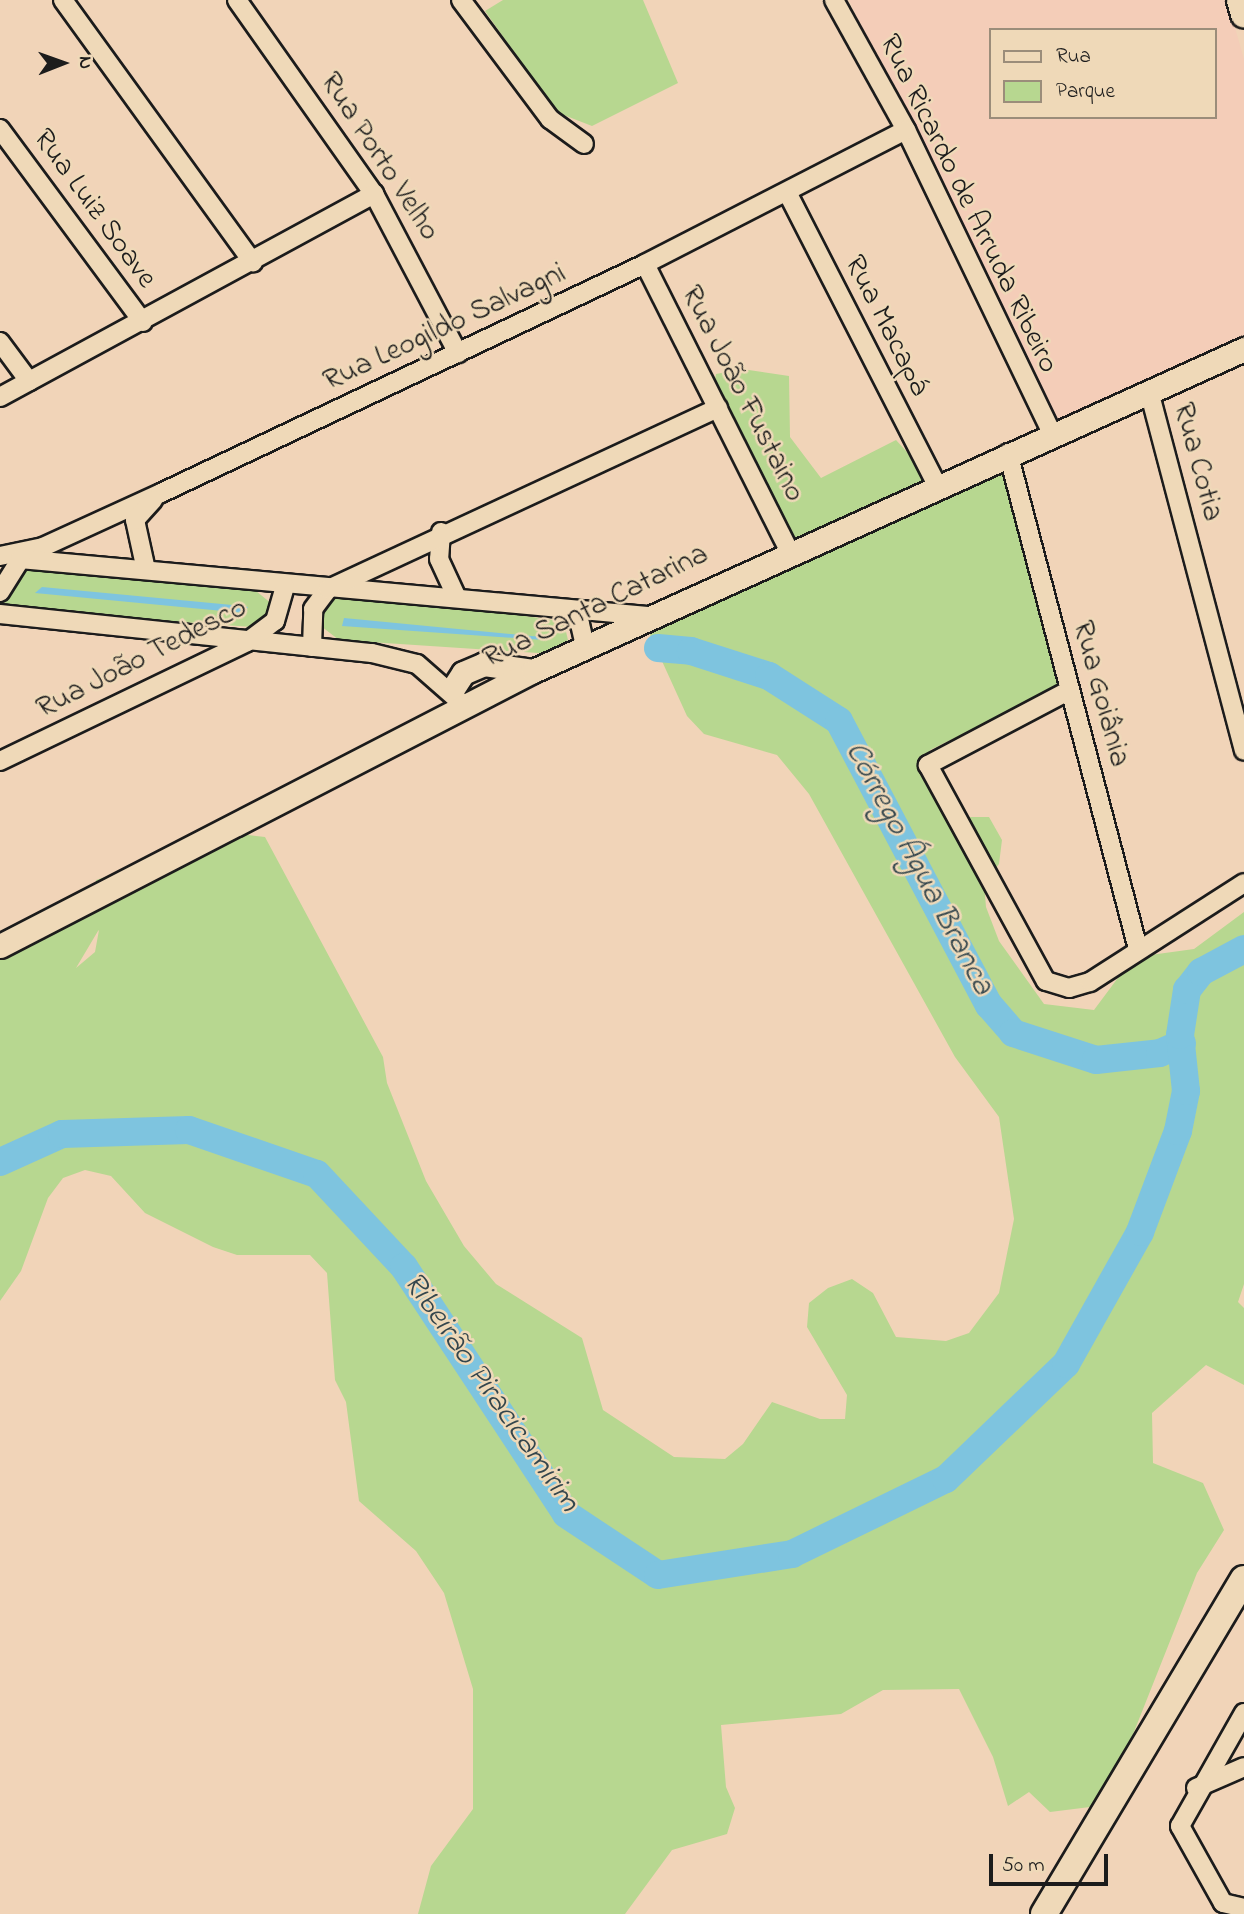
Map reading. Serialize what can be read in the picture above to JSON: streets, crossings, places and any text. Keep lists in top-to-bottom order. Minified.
{"streets":{"street":["Rua Porto Velho","Rua Ricardo de Arruda Ribeiro","Rua Luiz Soave","Rua Macapá","Rua Leogildo Salvagni","Rua João Fustaino","Rua Cotia","Rua Santa Catarina","Rua João Tedesco","Rua Goiânia"]},"crossings":[["Rua Porto Velho","Rua Leogildo Salvagni"],["Rua Ricardo de Arruda Ribeiro","Rua Leogildo Salvagni"],["Rua Ricardo de Arruda Ribeiro","Rua Santa Catarina"],["Rua Macapá","Rua Leogildo Salvagni"],["Rua Macapá","Rua Santa Catarina"],["Rua Leogildo Salvagni","Rua João Fustaino"],["Rua João Fustaino","Rua Santa Catarina"],["Rua Cotia","Rua Santa Catarina"],["Rua Santa Catarina","Rua Goiânia"]],"water":["Córrego Água Branca","Ribeirão Piracicamirim"],"legend":["Rua","Parque"],"scale_bar":"50 m","north":"right"}
